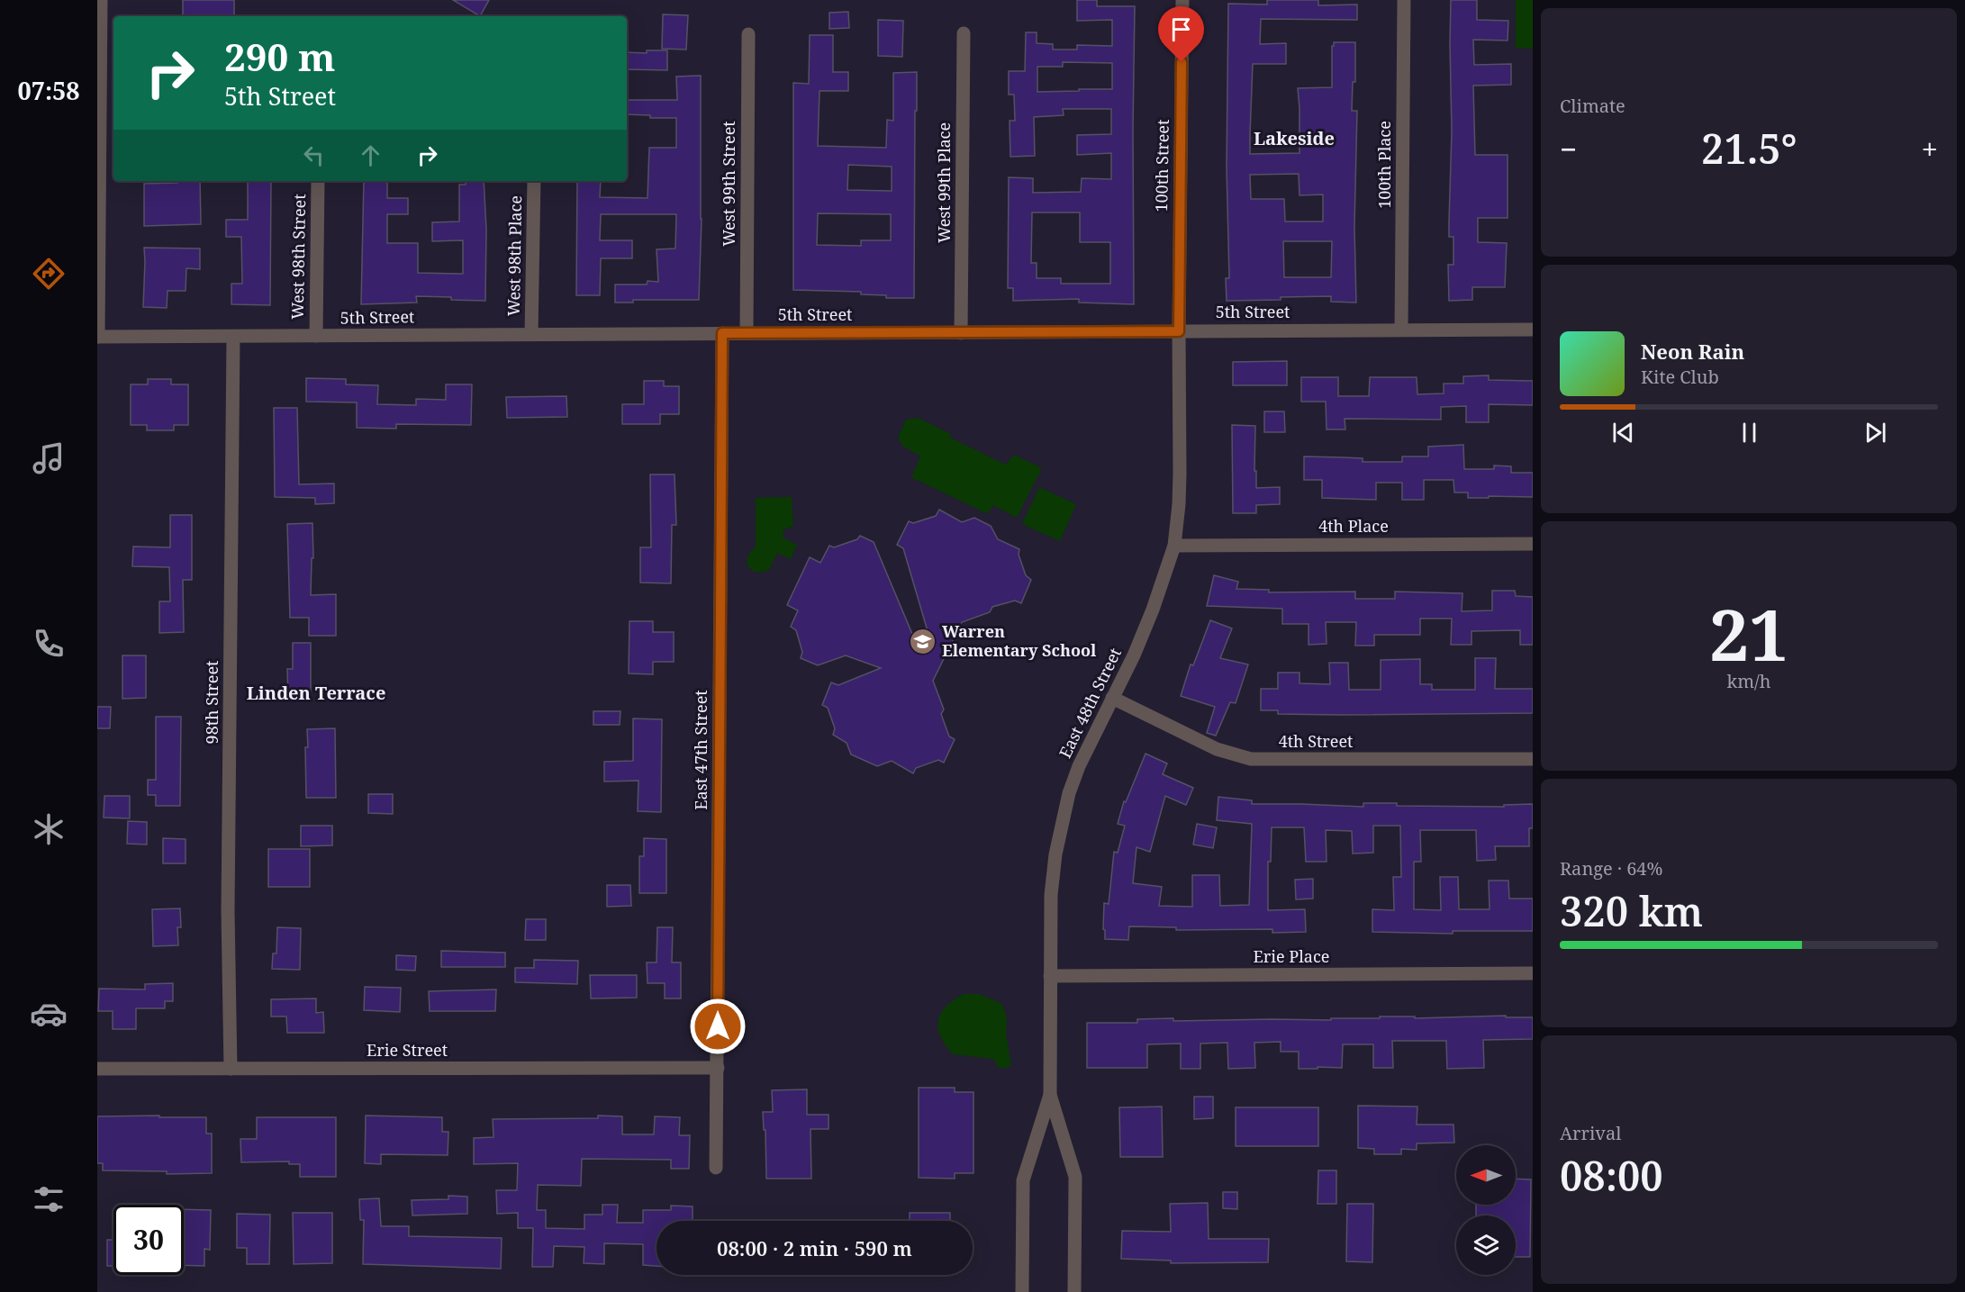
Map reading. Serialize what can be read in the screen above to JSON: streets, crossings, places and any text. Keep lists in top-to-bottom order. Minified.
{"streets":{"street":["100th Place","100th Street","West 99th Place","West 99th Street","West 98th Place","West 98th Street","5th Street","4th Place","98th Street","East 48th Street","4th Street","East 47th Street","Erie Place","Erie Street"]},"crossings":[["100th Place","5th Street"],["100th Street","5th Street"],["100th Street","East 48th Street"],["West 99th Place","5th Street"],["West 99th Street","5th Street"],["West 98th Place","5th Street"],["West 98th Street","5th Street"],["5th Street","98th Street"],["5th Street","East 48th Street"],["5th Street","East 47th Street"],["4th Place","East 48th Street"],["98th Street","Erie Street"],["East 48th Street","4th Street"],["East 48th Street","Erie Place"],["East 47th Street","Erie Street"]],"districts":["Lakeside","Linden Terrace"],"places":{"school or university":["Warren Elementary School"]},"north":"left","page":{"tabs":"07:58","tile":["Climate",["21","km/h"],["Range · 64%","320 km"],["Arrival","08:00"]],"turn":["290 m","5th Street"],"heat":["−","21.5°","+"],"song":["Neon Rain","Kite Club"],"limit":"30","trip":"08:00 · 2 min · 590 m"}}
